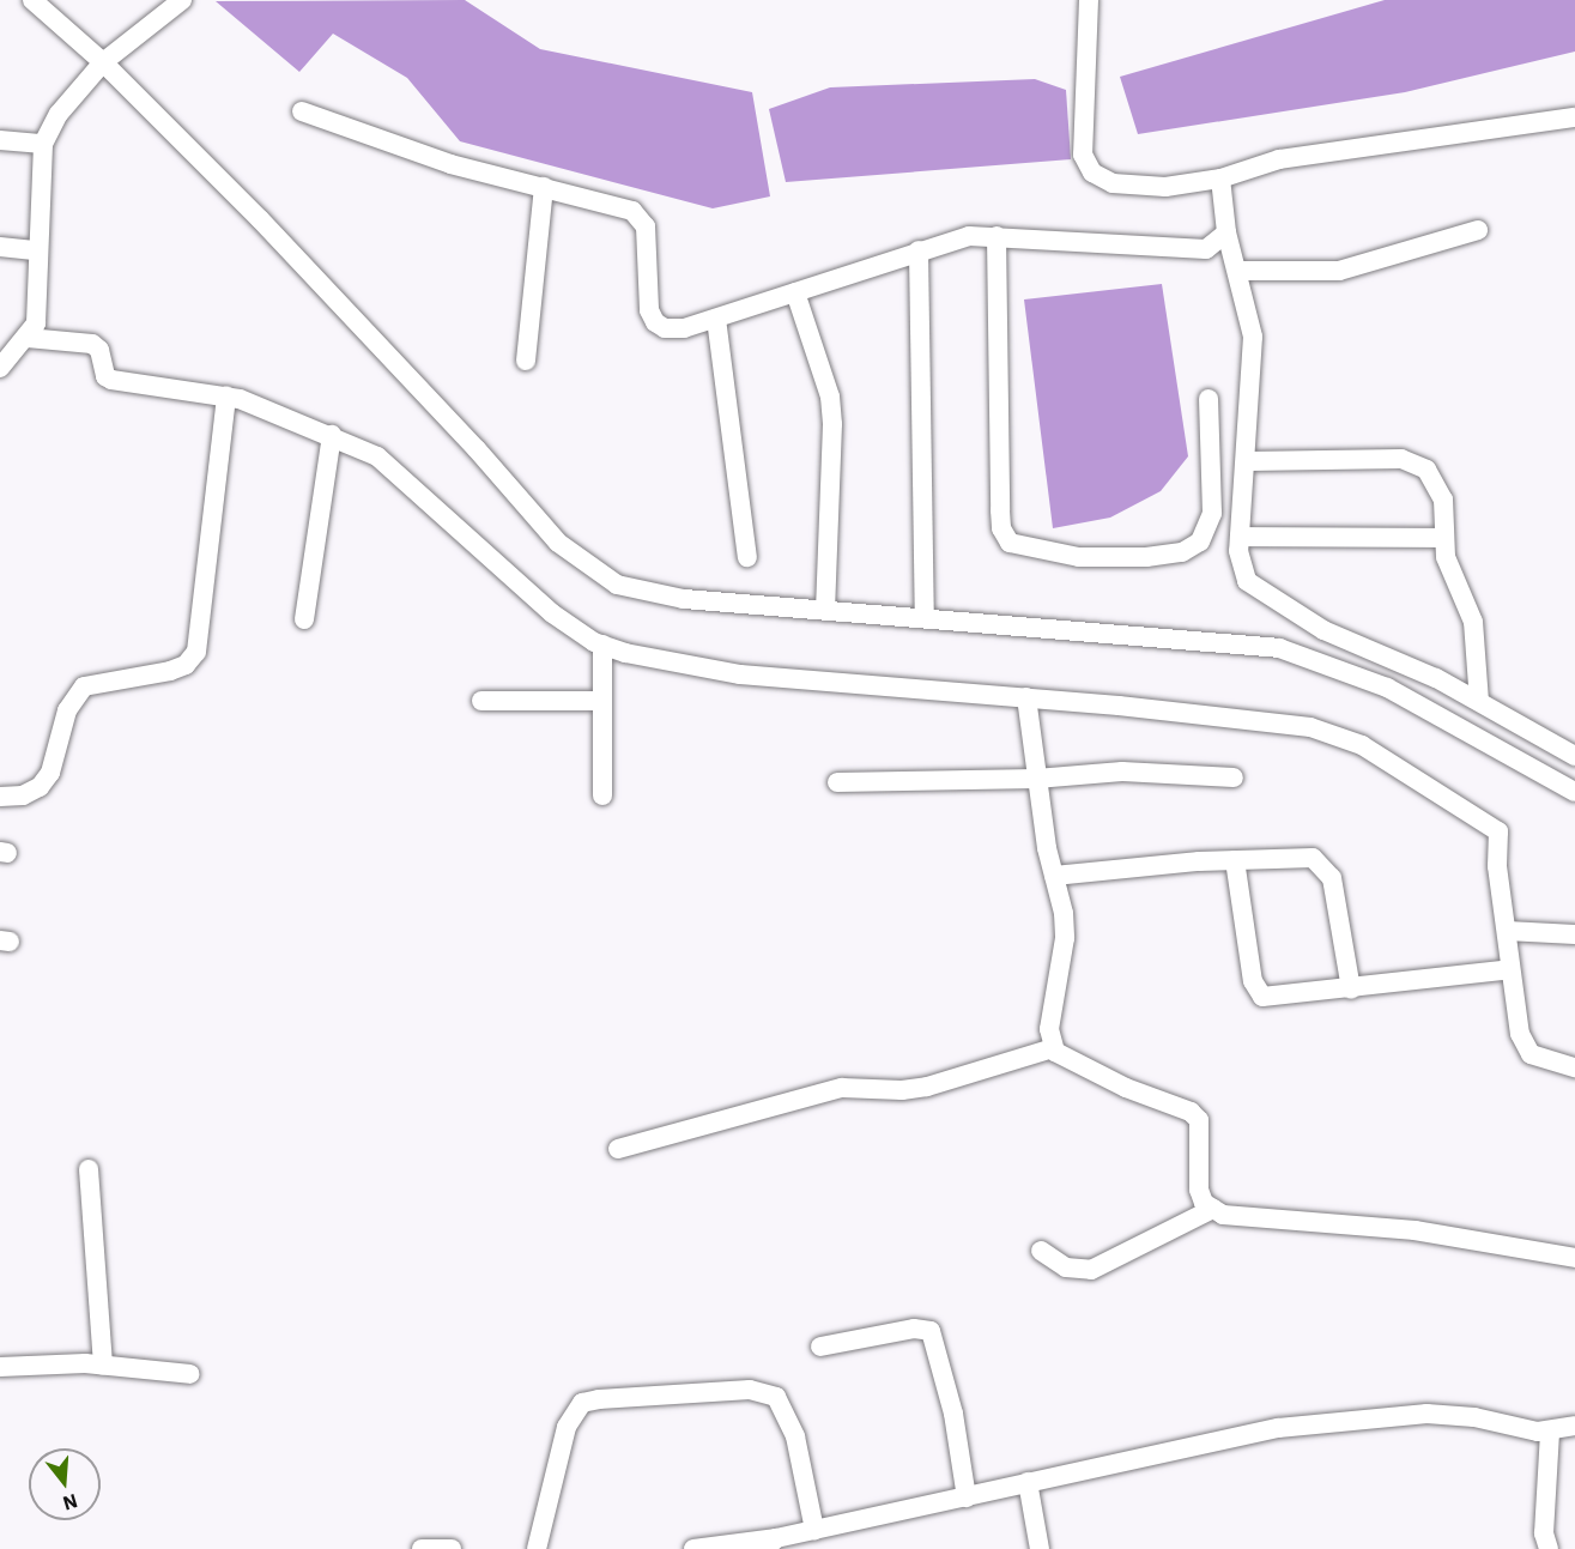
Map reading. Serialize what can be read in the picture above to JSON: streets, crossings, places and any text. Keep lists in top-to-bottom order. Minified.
{"north":"bottom"}
